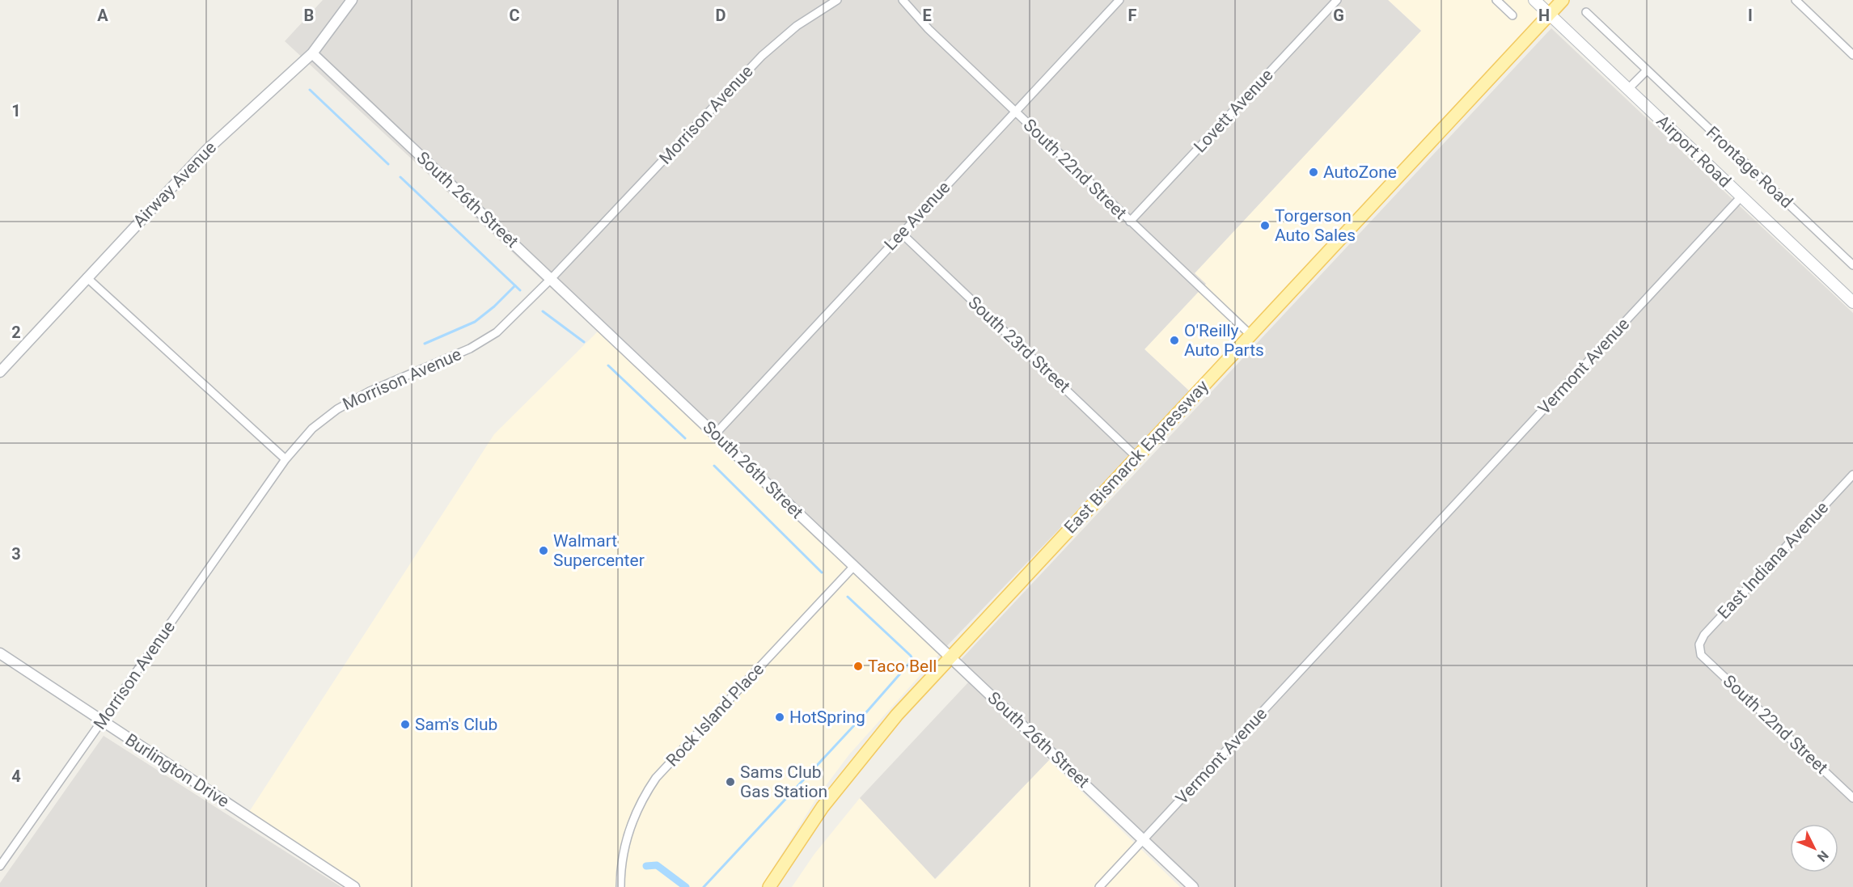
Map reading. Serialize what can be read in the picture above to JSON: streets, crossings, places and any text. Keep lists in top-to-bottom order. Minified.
{"streets":{"main road":["Airport Road","East Bismarck Expressway"],"street":["Lovett Avenue","Morrison Avenue","Frontage Road","South 22nd Street","Airway Avenue","South 26th Street","Lee Avenue","South 23rd Street","Vermont Avenue","East Indiana Avenue","Rock Island Place","Burlington Drive"]},"crossings":[["Lovett Avenue","South 22nd Street"],["Morrison Avenue","South 26th Street"],["Morrison Avenue","Burlington Drive"],["Airport Road","Vermont Avenue"],["Airport Road","East Bismarck Expressway"],["South 22nd Street","Lee Avenue"],["South 22nd Street","East Bismarck Expressway"],["South 22nd Street","East Indiana Avenue"],["Airway Avenue","South 26th Street"],["South 26th Street","Lee Avenue"],["South 26th Street","Vermont Avenue"],["South 26th Street","East Bismarck Expressway"],["South 26th Street","Rock Island Place"],["Lee Avenue","South 23rd Street"],["South 23rd Street","East Bismarck Expressway"]],"places":["AutoZone","Torgerson Auto Sales","O'Reilly Auto Parts","Walmart Supercenter","Taco Bell","HotSpring","Sam's Club","Sams Club Gas Station"],"north":"bottom right","grid":{"columns":["A","B","C","D","E","F","G","H","I"],"rows":["1","2","3","4"]}}
